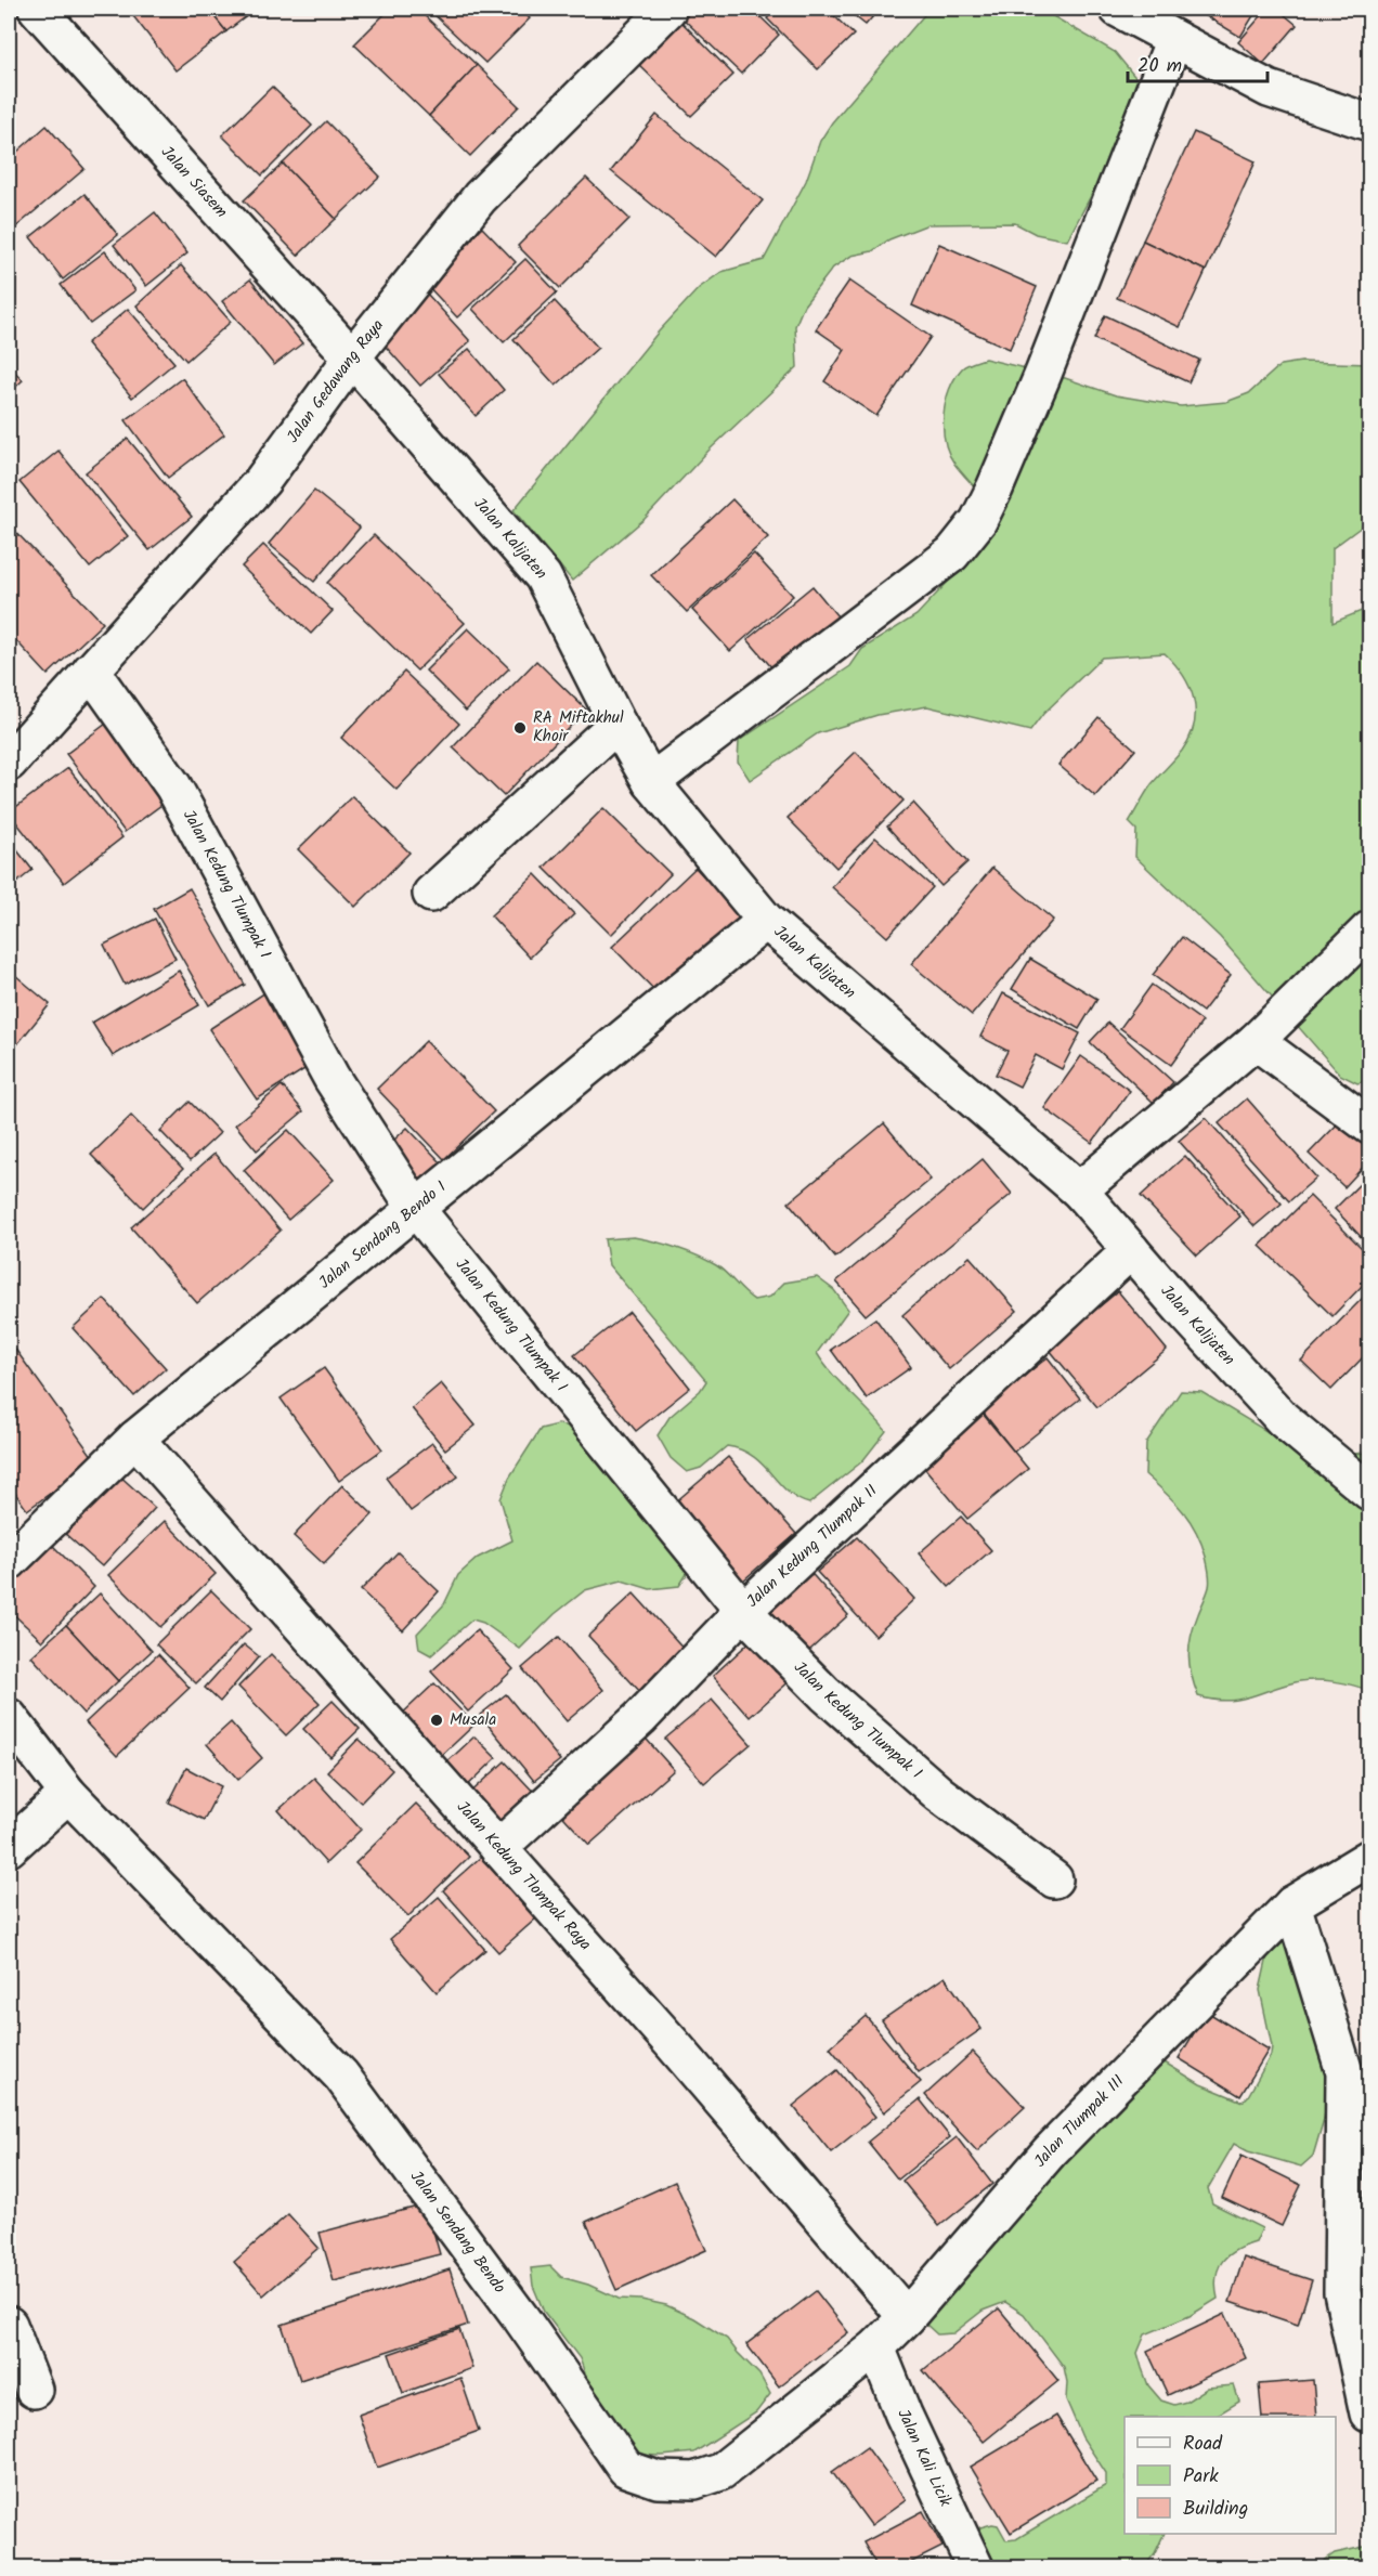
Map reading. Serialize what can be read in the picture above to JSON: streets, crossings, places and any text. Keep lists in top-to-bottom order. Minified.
{"streets":{"street":["Jalan Siasem","Jalan Gedawang Raya","Jalan Kalijaten","Jalan Kedung Tlumpak I","Jalan Sendang Bendo I","Jalan Kedung Tlumpak II","Jalan Kedung Tlompak Raya","Jalan Tlumpak III","Jalan Sendang Bendo","Jalan Kali Licik"]},"crossings":[["Jalan Siasem","Jalan Gedawang Raya"],["Jalan Siasem","Jalan Kalijaten"],["Jalan Gedawang Raya","Jalan Kalijaten"],["Jalan Gedawang Raya","Jalan Kedung Tlumpak I"],["Jalan Kalijaten","Jalan Sendang Bendo I"],["Jalan Kalijaten","Jalan Kedung Tlumpak II"],["Jalan Kedung Tlumpak I","Jalan Sendang Bendo I"],["Jalan Kedung Tlumpak I","Jalan Kedung Tlumpak II"],["Jalan Sendang Bendo I","Jalan Kedung Tlompak Raya"],["Jalan Kedung Tlumpak II","Jalan Kedung Tlompak Raya"],["Jalan Kedung Tlompak Raya","Jalan Tlumpak III"],["Jalan Tlumpak III","Jalan Sendang Bendo"],["Jalan Tlumpak III","Jalan Kali Licik"],["Jalan Sendang Bendo","Jalan Kali Licik"]],"places":["RA Miftakhul Khoir","Musala"],"legend":["Road","Park","Building"],"scale_bar":"20 m"}
